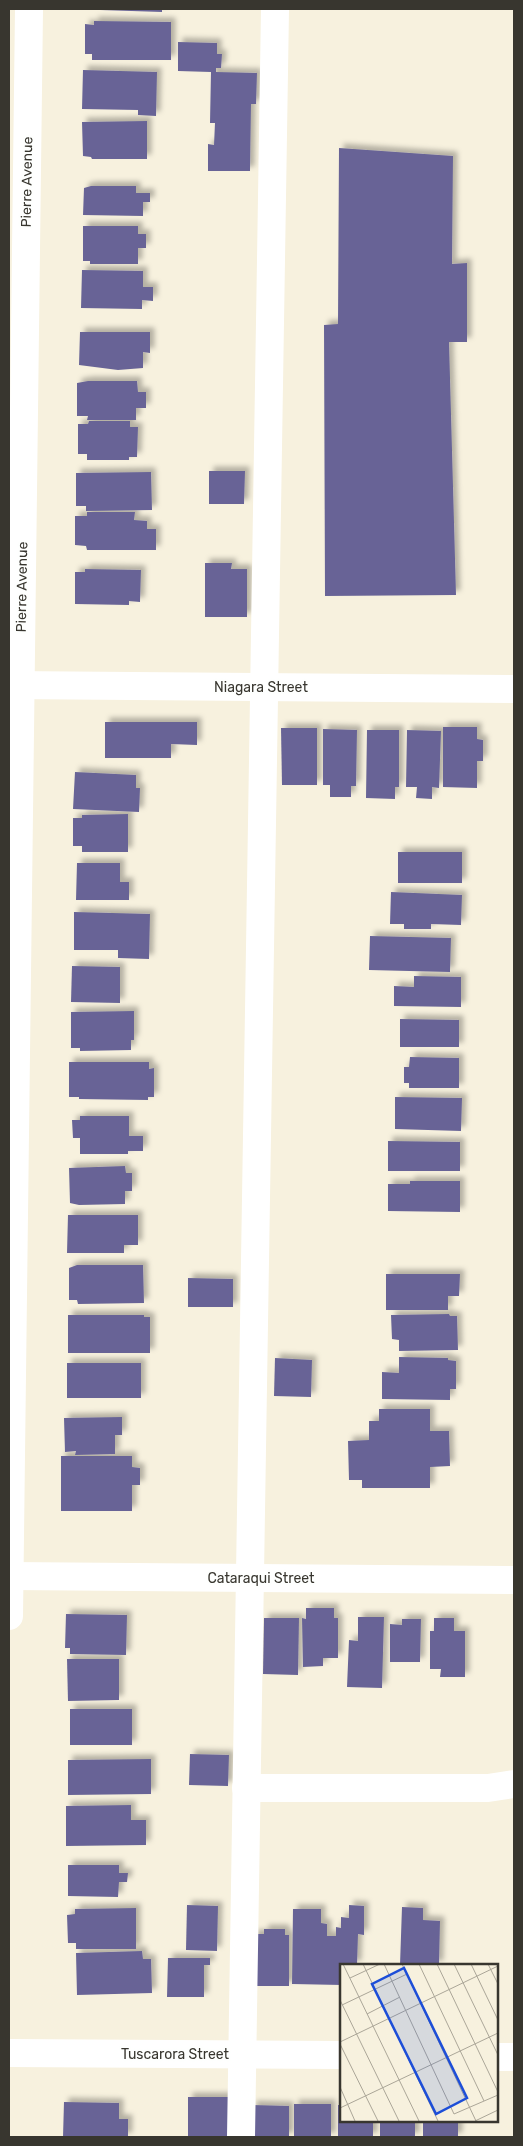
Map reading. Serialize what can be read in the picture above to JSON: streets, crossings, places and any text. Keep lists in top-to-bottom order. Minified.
{"streets":{"street":["Pierre Avenue","Niagara Street","Cataraqui Street","Tuscarora Street"]},"crossings":[["Pierre Avenue","Niagara Street"],["Pierre Avenue","Cataraqui Street"]]}
